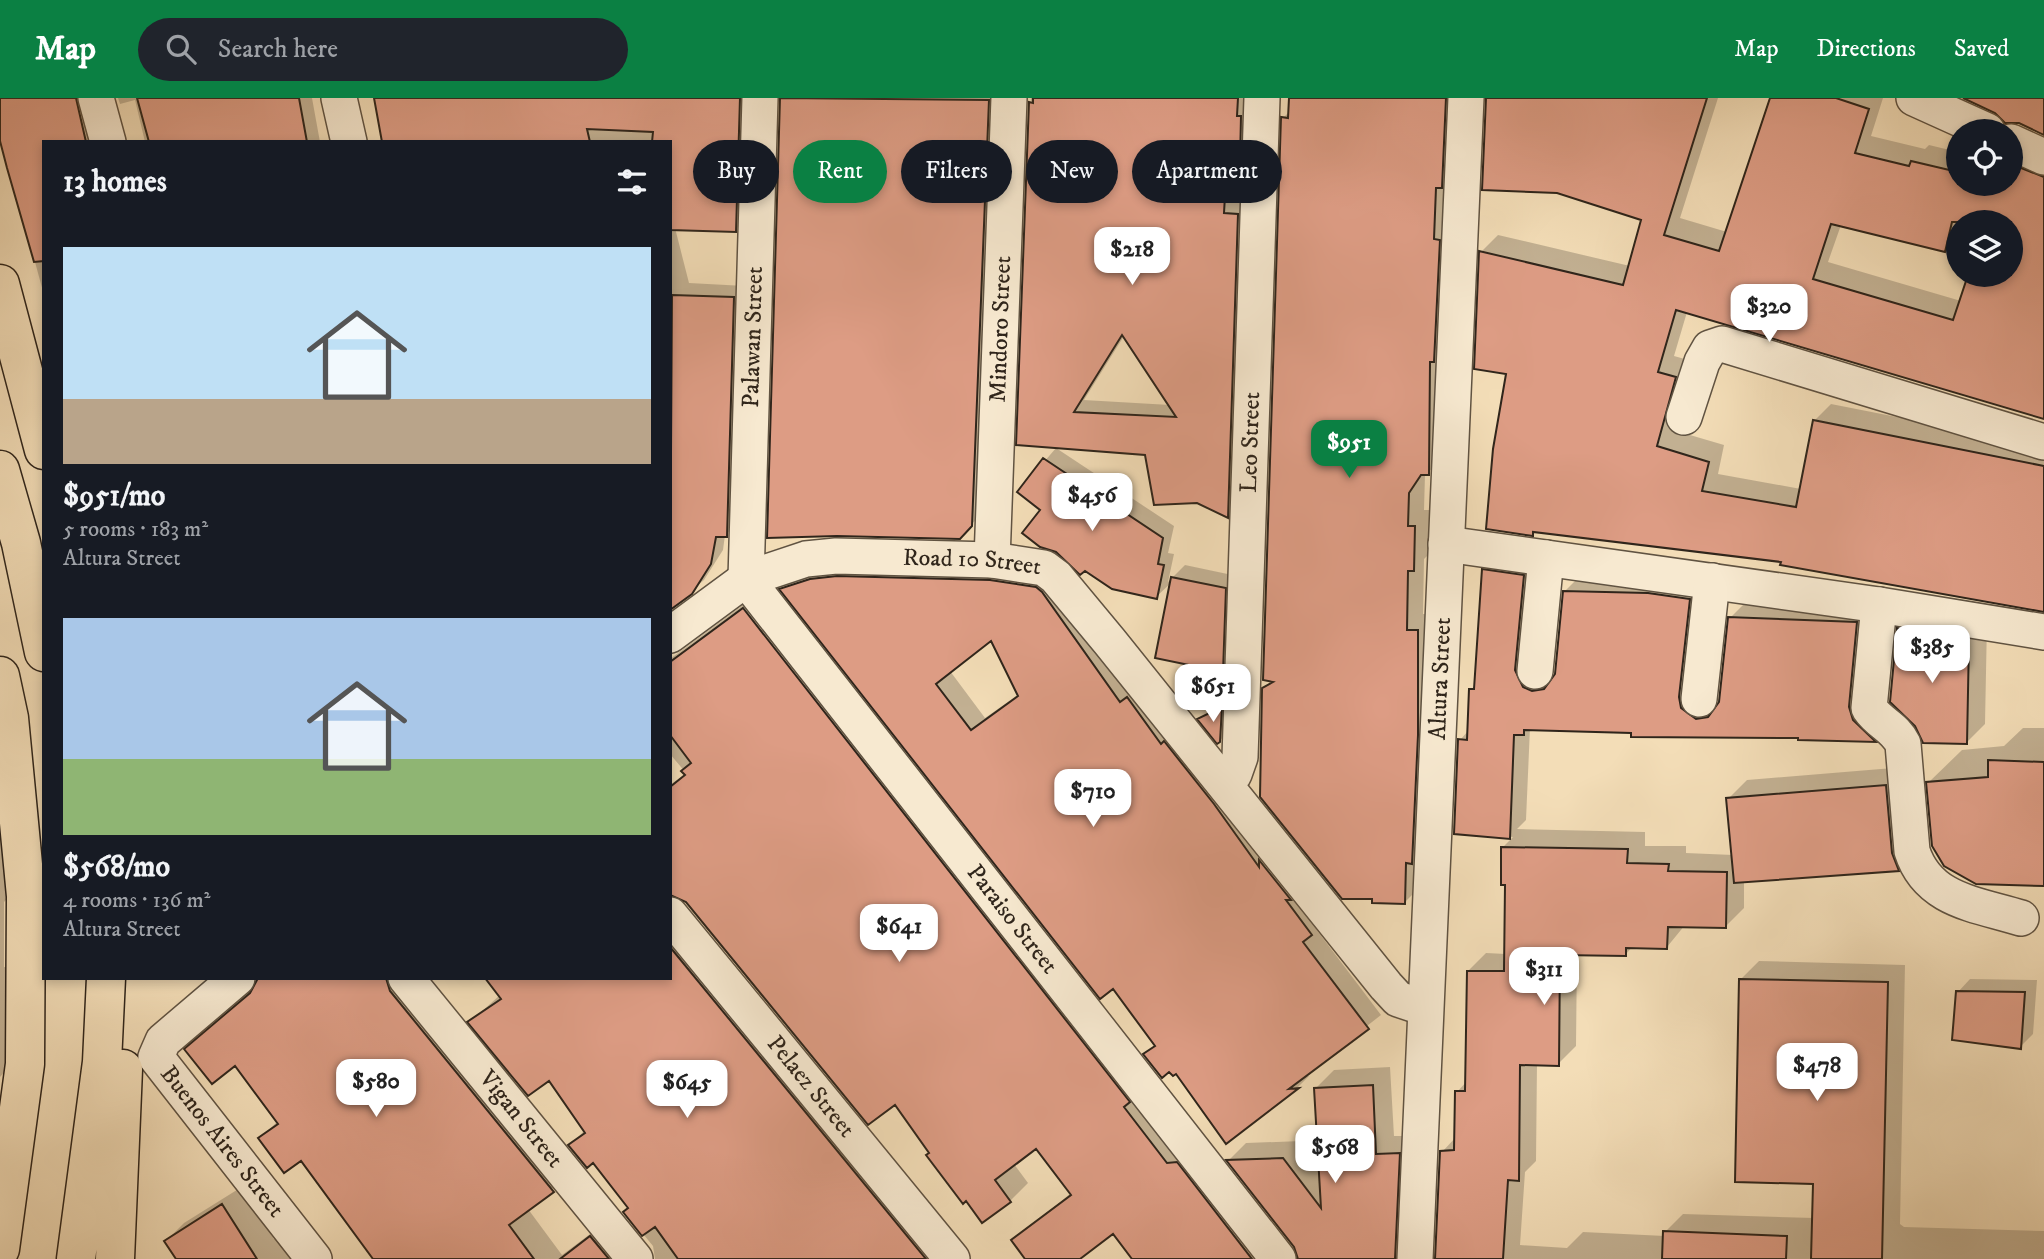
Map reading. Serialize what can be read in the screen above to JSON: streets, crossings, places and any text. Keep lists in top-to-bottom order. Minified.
{"streets":{"street":["Mindoro Street","Palawan Street","Leo Street","Road 10 Street","Altura Street","Paraiso Street","Pelaez Street","Vigan Street","Buenos Aires Street"]},"crossings":[["Mindoro Street","Road 10 Street"],["Palawan Street","Road 10 Street"],["Palawan Street","Paraiso Street"],["Leo Street","Road 10 Street"],["Road 10 Street","Altura Street"],["Road 10 Street","Paraiso Street"]],"page":{"header":"Map","search":"Search here","nav":["Map","Directions","Saved"],"chip":["Buy","Rent","Filters","New","Apartment"],"heading":"13 homes","list":[{"name":"$951/mo","note":"5 rooms · 183 m² · Altura Street"},{"name":"$568/mo","note":"4 rooms · 136 m² · Altura Street"}],"price":["$218","$320","$951","$456","$385","$651","$710","$641","$311","$478","$580","$645","$568"]}}
